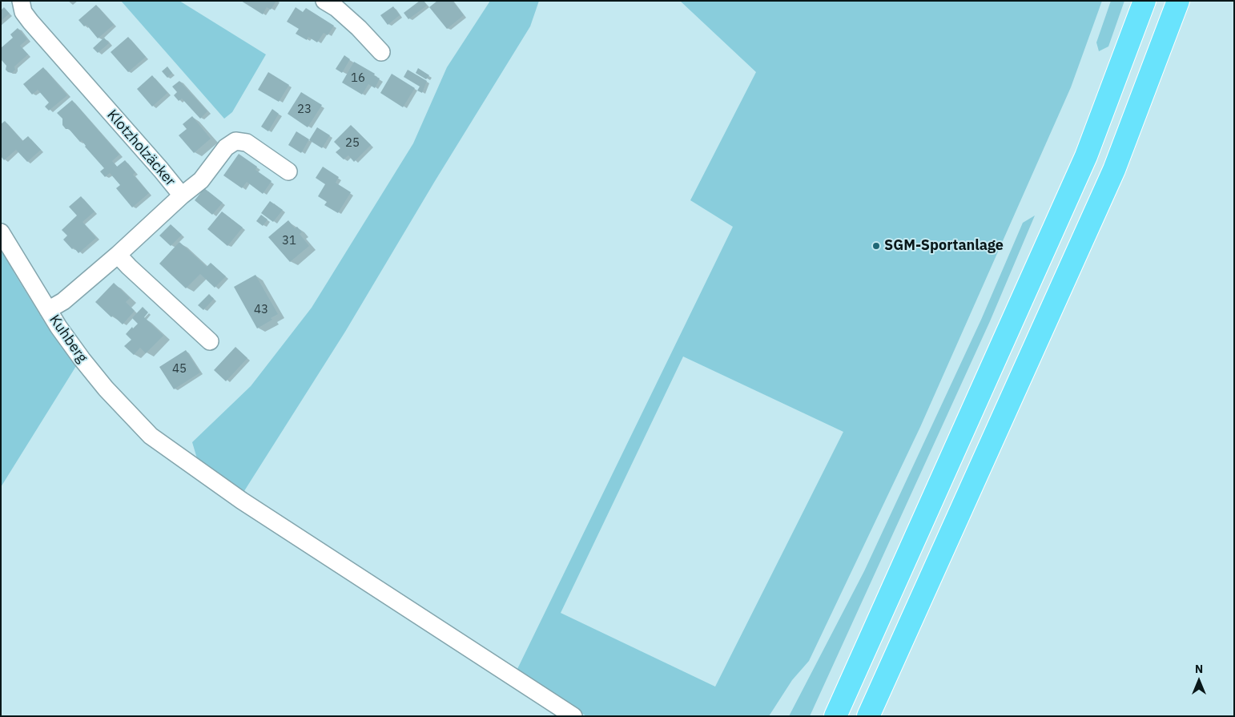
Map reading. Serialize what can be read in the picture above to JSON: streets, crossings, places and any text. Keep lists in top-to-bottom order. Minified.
{"streets":{"street":["Klotzholzäcker","Kuhberg"]},"crossings":[["Klotzholzäcker","Kuhberg"]],"places":["SGM-Sportanlage"],"house_numbers":["16","23","25","31","43","45"],"north":"top"}
